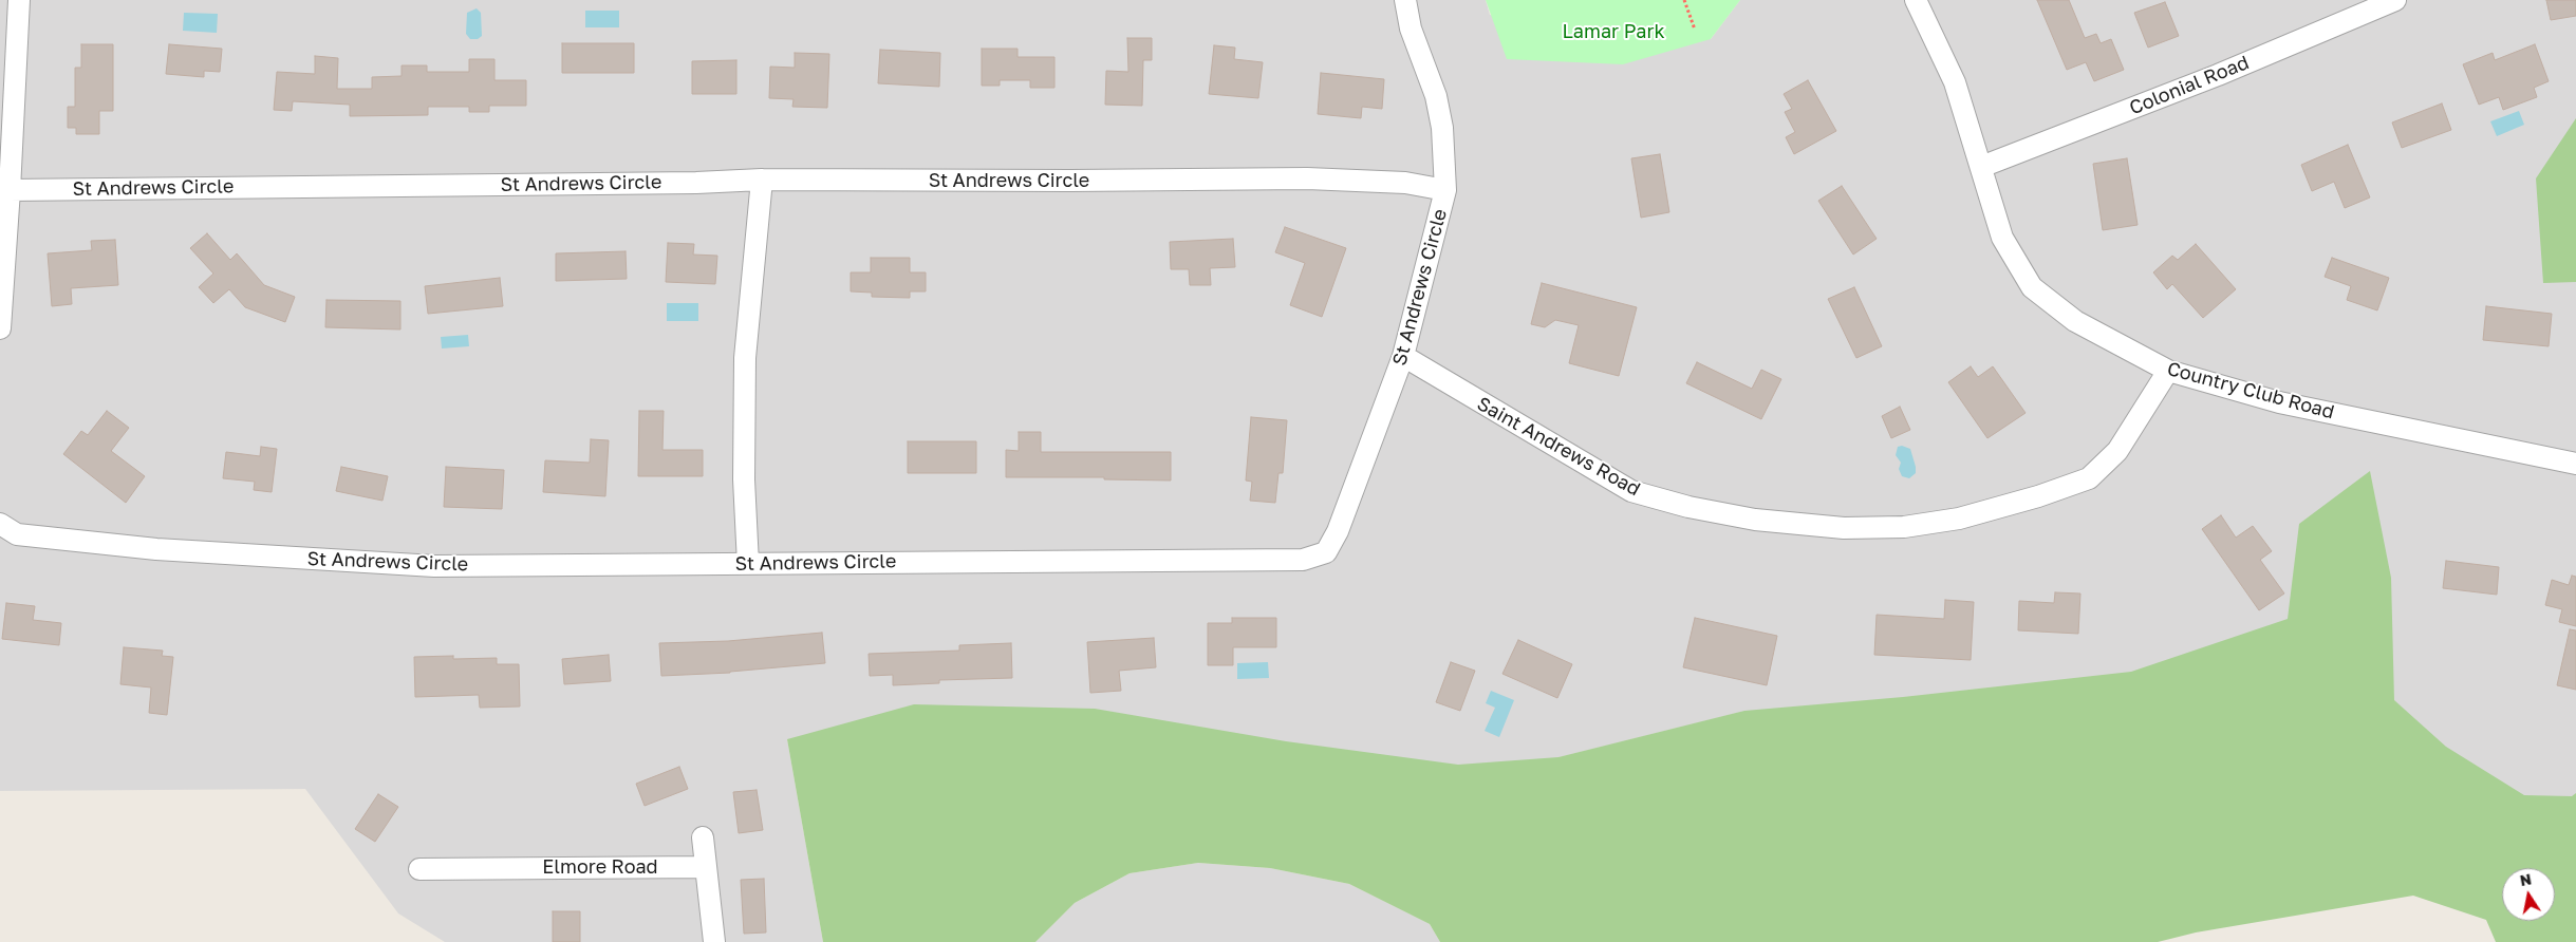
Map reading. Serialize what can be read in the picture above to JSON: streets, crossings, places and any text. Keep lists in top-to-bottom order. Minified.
{"streets":{"street":["Colonial Road","St Andrews Circle","Country Club Road","Saint Andrews Road","Elmore Road"]},"crossings":[["Colonial Road","Country Club Road"],["St Andrews Circle","Saint Andrews Road"],["Country Club Road","Saint Andrews Road"]],"parks":["Lamar Park"],"north":"top"}
